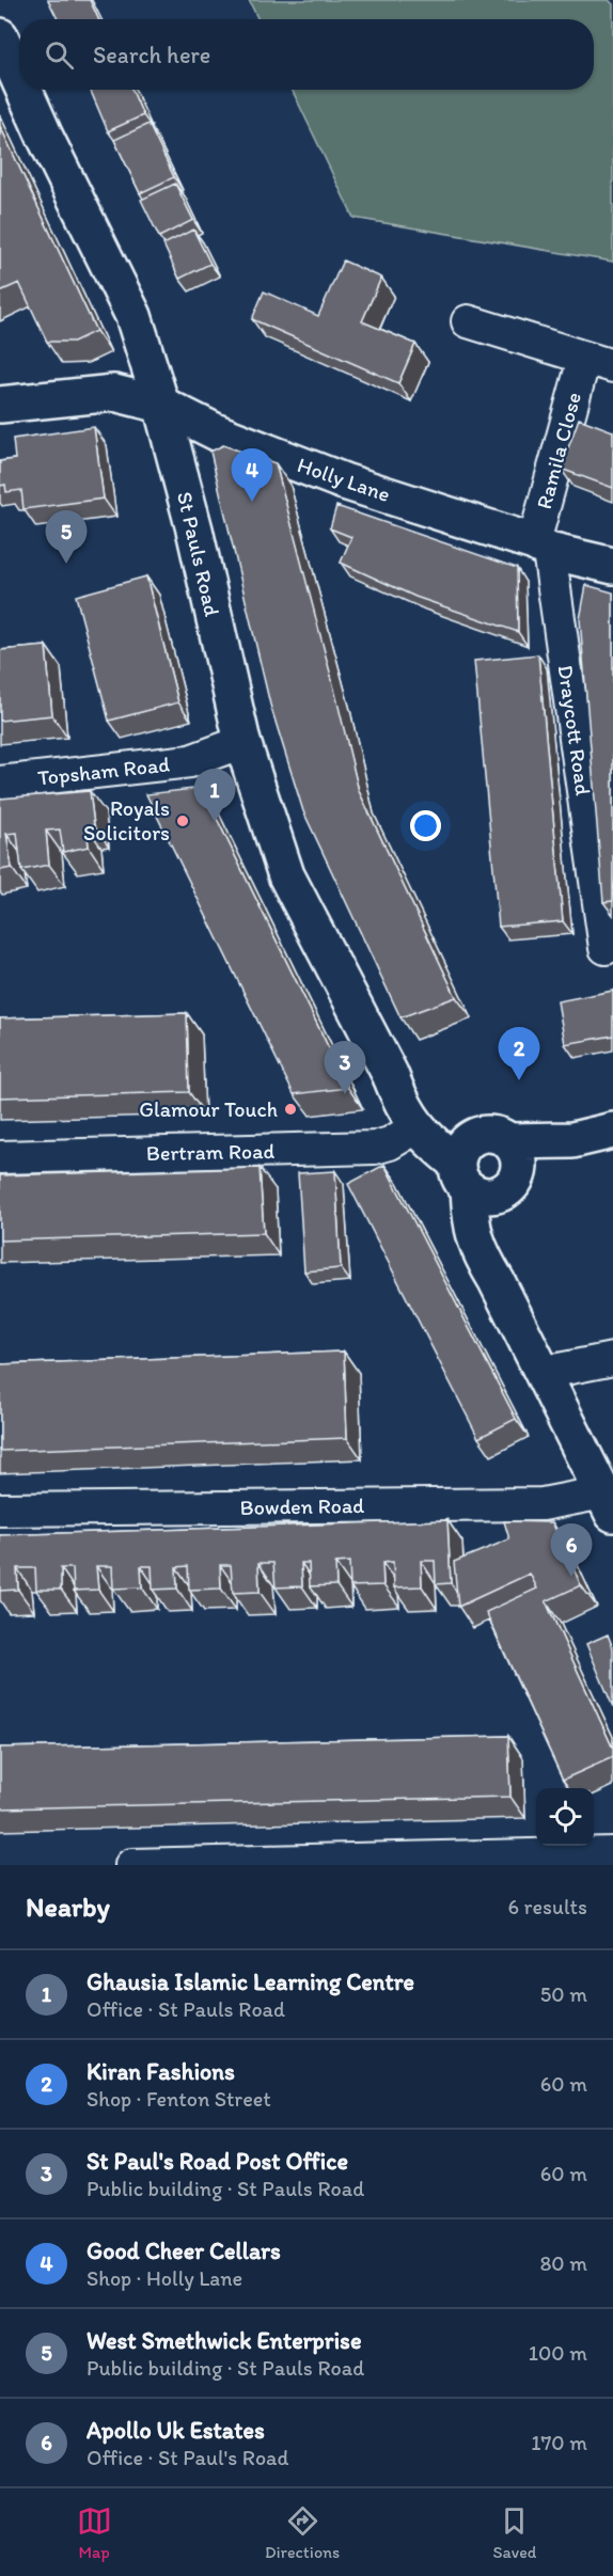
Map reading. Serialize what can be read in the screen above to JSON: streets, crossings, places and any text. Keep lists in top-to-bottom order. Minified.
{"streets":{"main road":["Holly Lane","St Pauls Road"],"street":["Ramila Close","Draycott Road","Topsham Road","Bertram Road","Bowden Road"]},"crossings":[["Ramila Close","Holly Lane"],["Ramila Close","Draycott Road"],["Holly Lane","St Pauls Road"],["Holly Lane","Draycott Road"],["St Pauls Road","Topsham Road"],["St Pauls Road","Bertram Road"]],"places":["Royals Solicitors","Glamour Touch"],"page":{"search":"Search here","pins":["4","5","1","2","3","6"],"heading":["Nearby","6 results"],"list":[{"mark":"1","name":"Ghausia Islamic Learning Centre","note":"Office · St Pauls Road","value":"50 m"},{"mark":"2","name":"Kiran Fashions","note":"Shop · Fenton Street","value":"60 m"},{"mark":"3","name":"St Paul's Road Post Office","note":"Public building · St Pauls Road","value":"60 m"},{"mark":"4","name":"Good Cheer Cellars","note":"Shop · Holly Lane","value":"80 m"},{"mark":"5","name":"West Smethwick Enterprise","note":"Public building · St Pauls Road","value":"100 m"},{"mark":"6","name":"Apollo Uk Estates","note":"Office · St Paul's Road","value":"170 m"}],"nav":["Map","Directions","Saved"]}}
